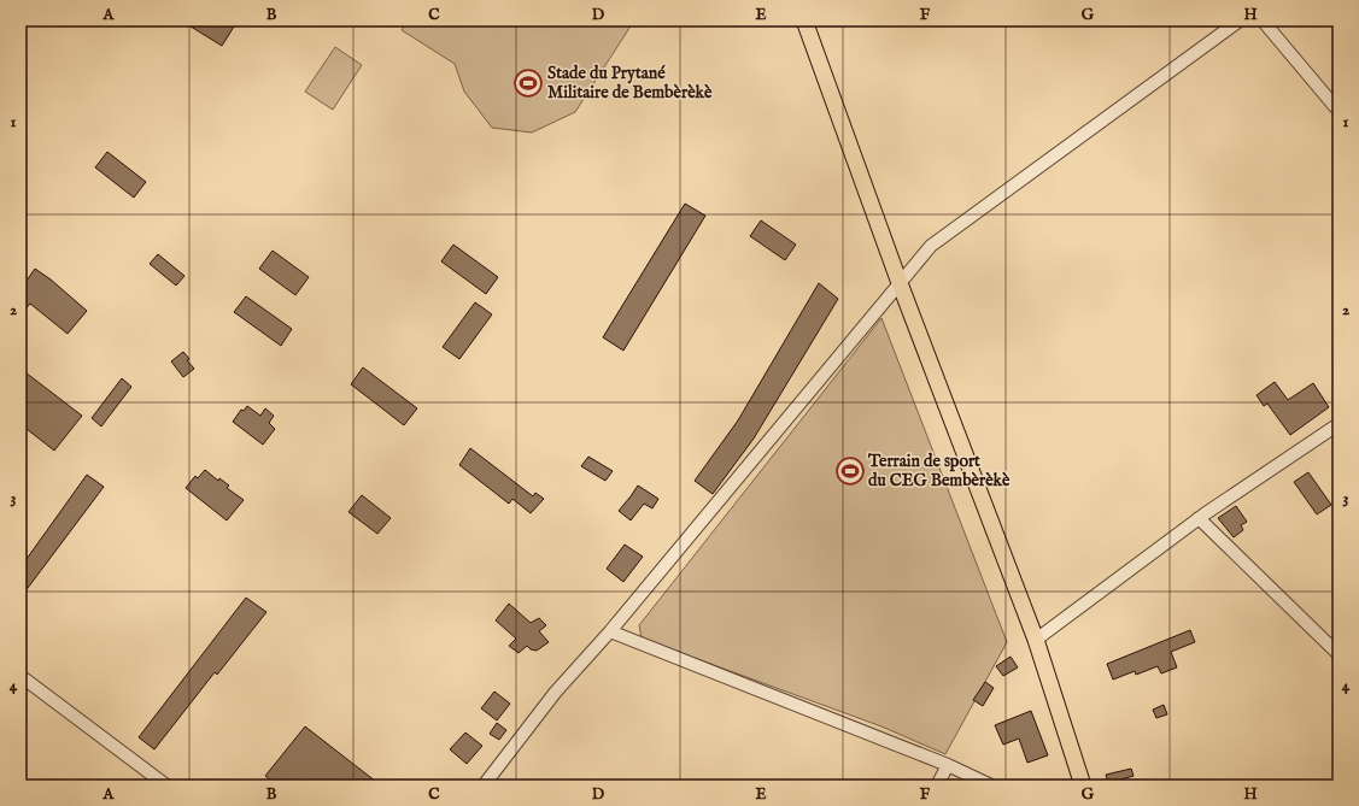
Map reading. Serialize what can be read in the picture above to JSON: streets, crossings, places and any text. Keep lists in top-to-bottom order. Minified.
{"places":{"sports":["Stade du Prytané Militaire de Bembèrèkè","Terrain de sport du CEG Bembèrèkè"]},"grid":{"columns":["A","B","C","D","E","F","G","H"],"rows":["1","2","3","4"]}}
